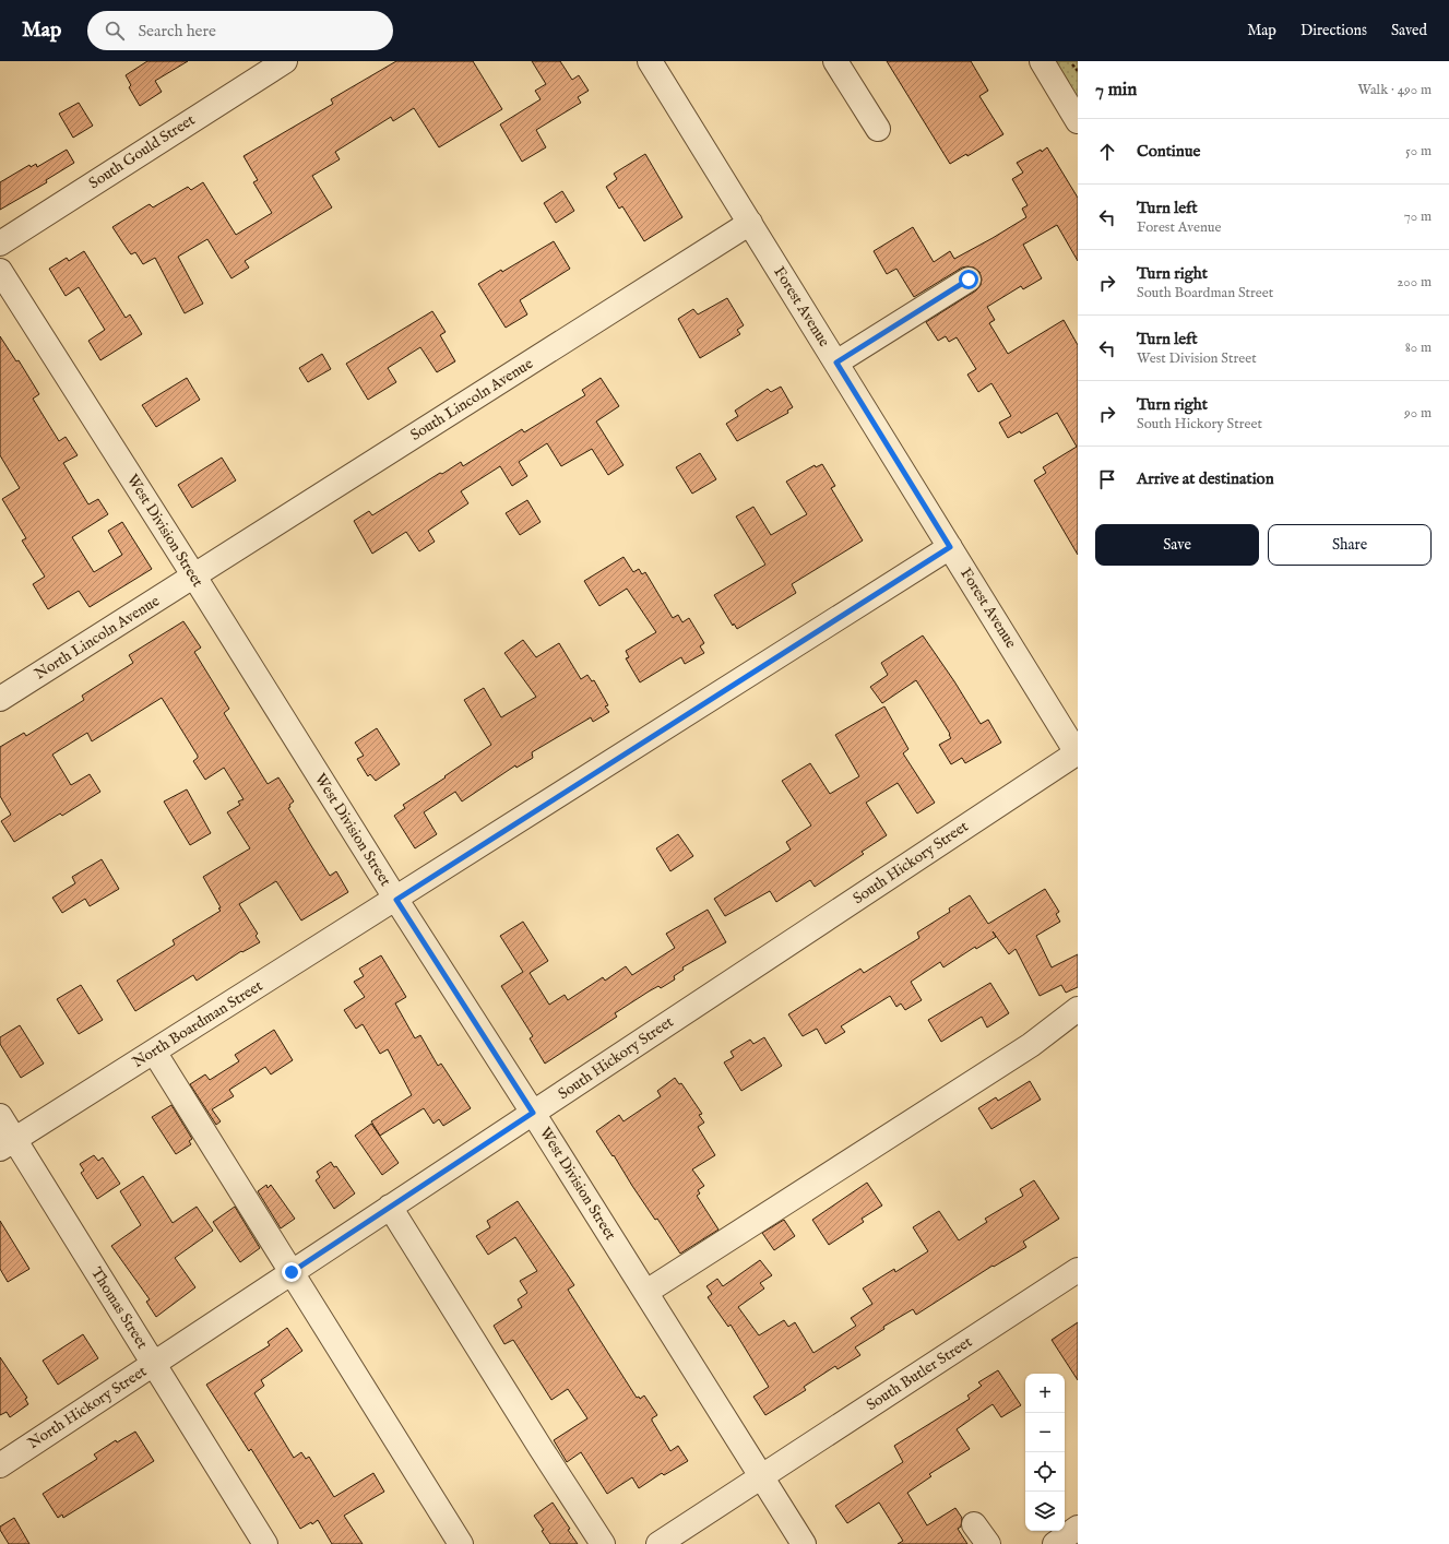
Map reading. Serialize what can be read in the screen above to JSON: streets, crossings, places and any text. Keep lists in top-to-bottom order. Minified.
{"streets":{"street":["South Gould Street","Forest Avenue","South Lincoln Avenue","West Division Street","North Lincoln Avenue","South Hickory Street","North Boardman Street","Thomas Street","South Butler Street","North Hickory Street"]},"crossings":[["Forest Avenue","South Lincoln Avenue"],["Forest Avenue","South Hickory Street"],["Forest Avenue","North Boardman Street"],["South Lincoln Avenue","West Division Street"],["South Lincoln Avenue","North Lincoln Avenue"],["West Division Street","North Lincoln Avenue"],["West Division Street","South Hickory Street"],["West Division Street","North Boardman Street"],["West Division Street","South Butler Street"],["South Hickory Street","Thomas Street"],["South Hickory Street","North Hickory Street"],["North Boardman Street","Thomas Street"],["Thomas Street","North Hickory Street"]],"page":{"header":"Map","search":"Search here","nav":["Map","Directions","Saved"],"heading":["7 min","Walk · 490 m"],"list":[["Continue","50 m"],["Turn left","Forest Avenue","70 m"],["Turn right","South Boardman Street","200 m"],["Turn left","West Division Street","80 m"],["Turn right","South Hickory Street","90 m"],"Arrive at destination"],"buttons":["Save","Share"],"map_buttons":["+","−"]}}
